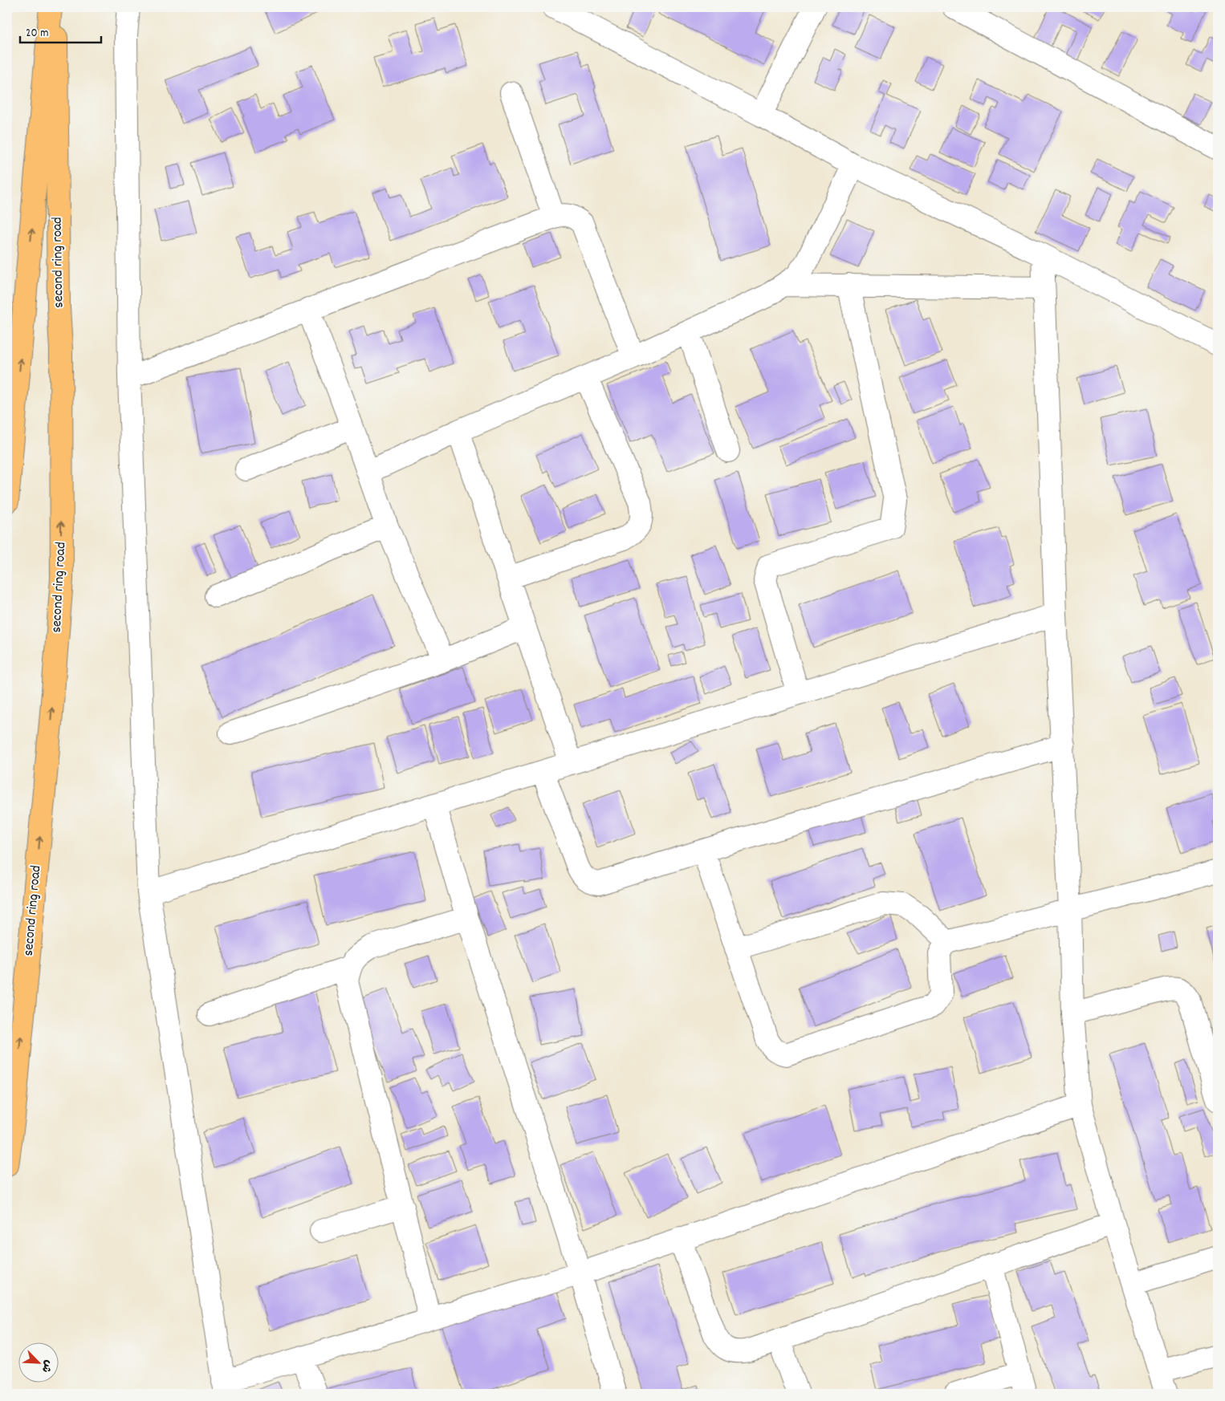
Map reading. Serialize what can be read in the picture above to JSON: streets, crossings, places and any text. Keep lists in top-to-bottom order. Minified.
{"streets":{"main road":["second ring road"]},"scale_bar":"20 m","north":"bottom right"}
